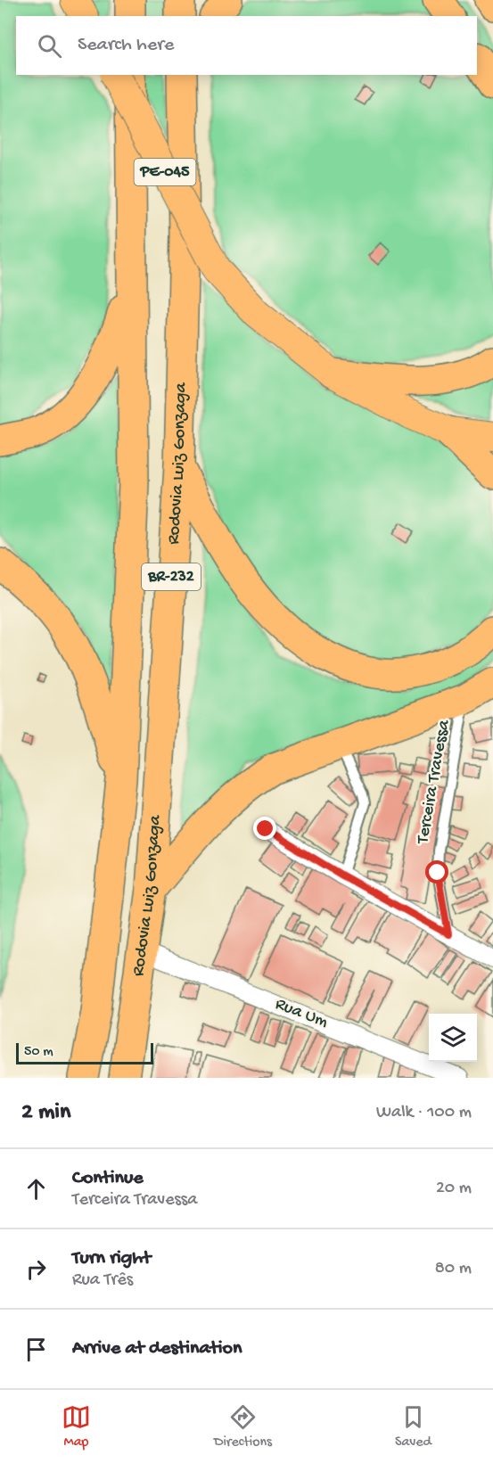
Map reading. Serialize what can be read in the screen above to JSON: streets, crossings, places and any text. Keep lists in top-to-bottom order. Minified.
{"streets":{"highway":["Rodovia Luiz Gonzaga","BR-232"],"main road":["PE-045"],"street":["Rua Um"],"lane":["Terceira Travessa"]},"crossings":[["Rodovia Luiz Gonzaga","Rua Um"]],"scale_bar":"50 m","page":{"search":"Search here","scale":"50 m","heading":["2 min","Walk · 100 m"],"list":[["Continue","Terceira Travessa","20 m"],["Turn right","Rua Três","80 m"],"Arrive at destination"],"nav":["Map","Directions","Saved"]}}
